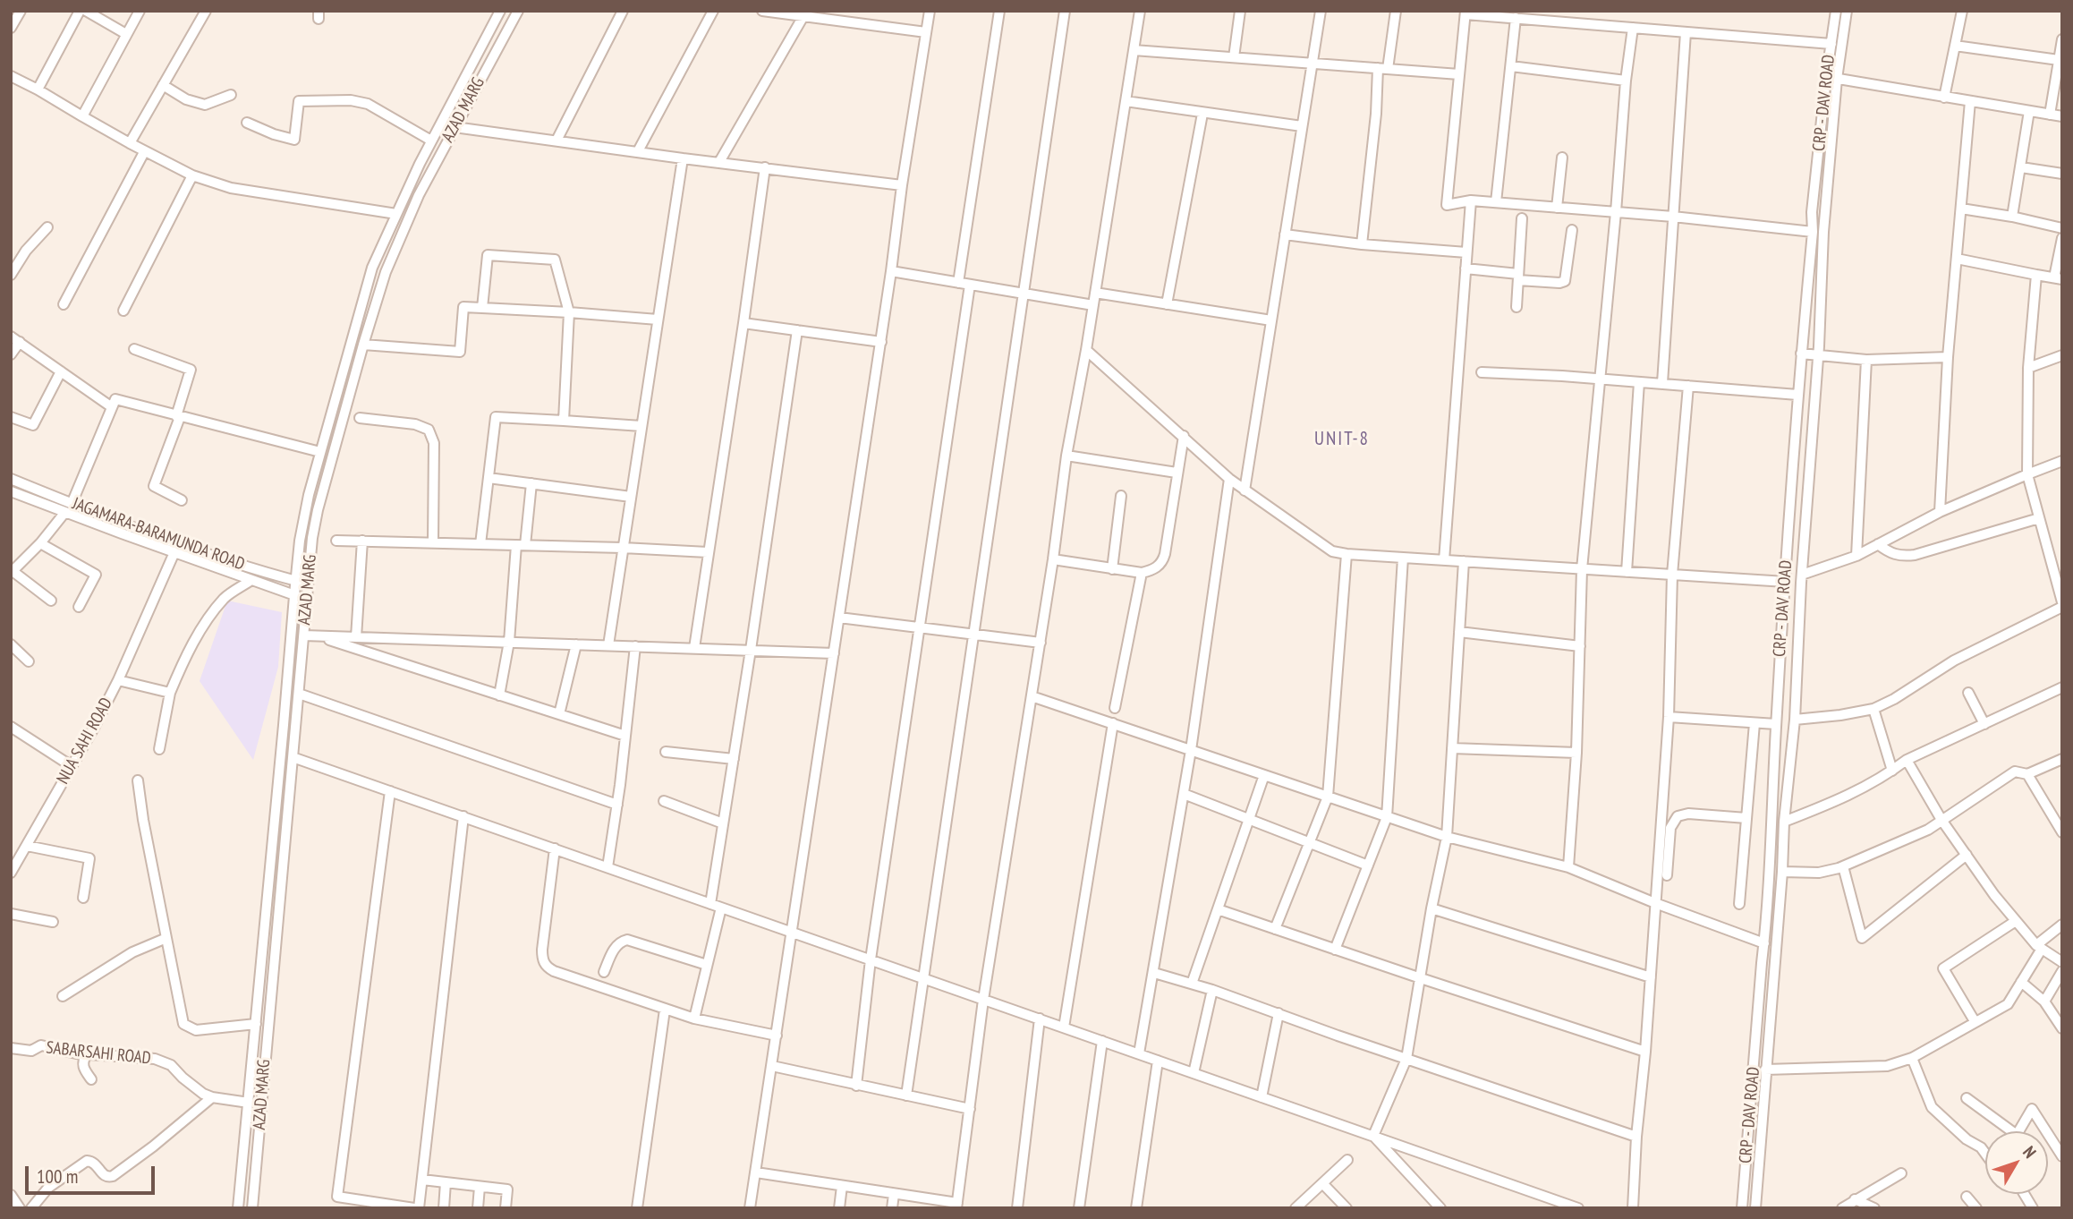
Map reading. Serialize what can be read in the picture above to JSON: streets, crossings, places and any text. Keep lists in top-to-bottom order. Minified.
{"streets":{"street":["CRP - DAV ROAD","AZAD MARG","JAGAMARA-BARAMUNDA ROAD","NUA SAHI ROAD","SABARSAHI ROAD"]},"crossings":[["AZAD MARG","JAGAMARA-BARAMUNDA ROAD"],["AZAD MARG","SABARSAHI ROAD"]],"districts":["UNIT-8"],"scale_bar":"100 m","north":"top right"}
